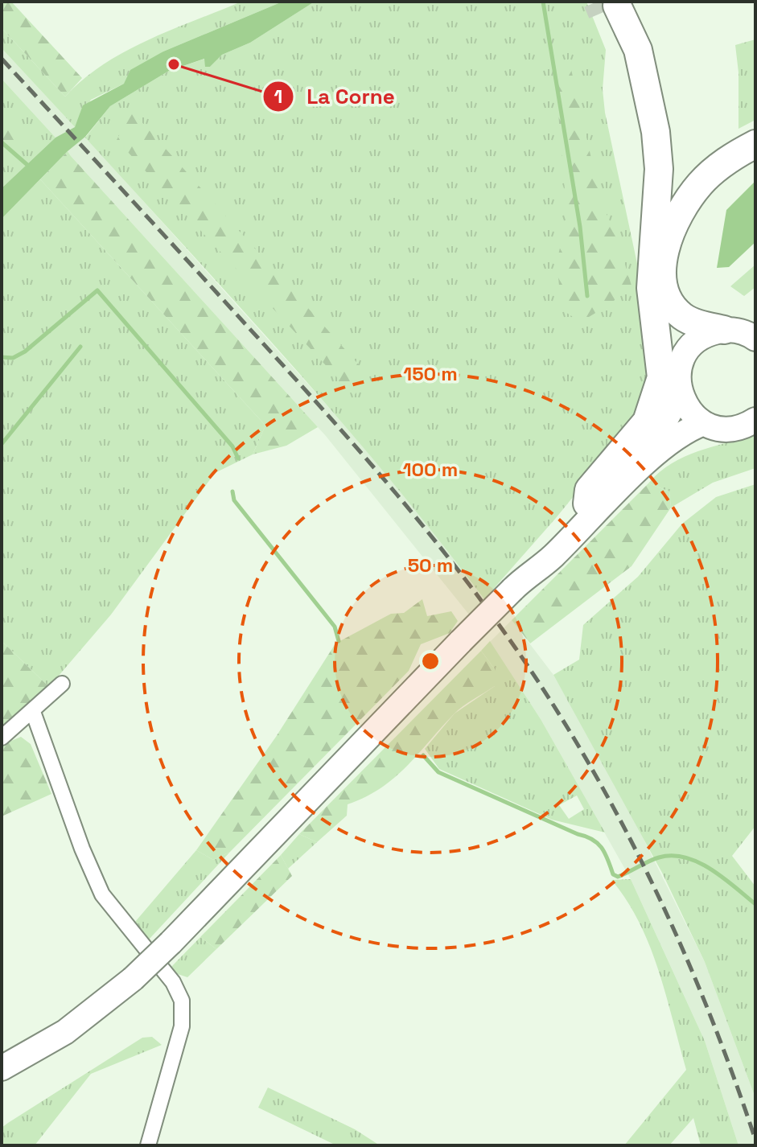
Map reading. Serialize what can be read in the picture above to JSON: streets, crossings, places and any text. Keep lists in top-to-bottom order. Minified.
{"places":["La Corne"],"rings":["150 m","100 m","50 m"]}
